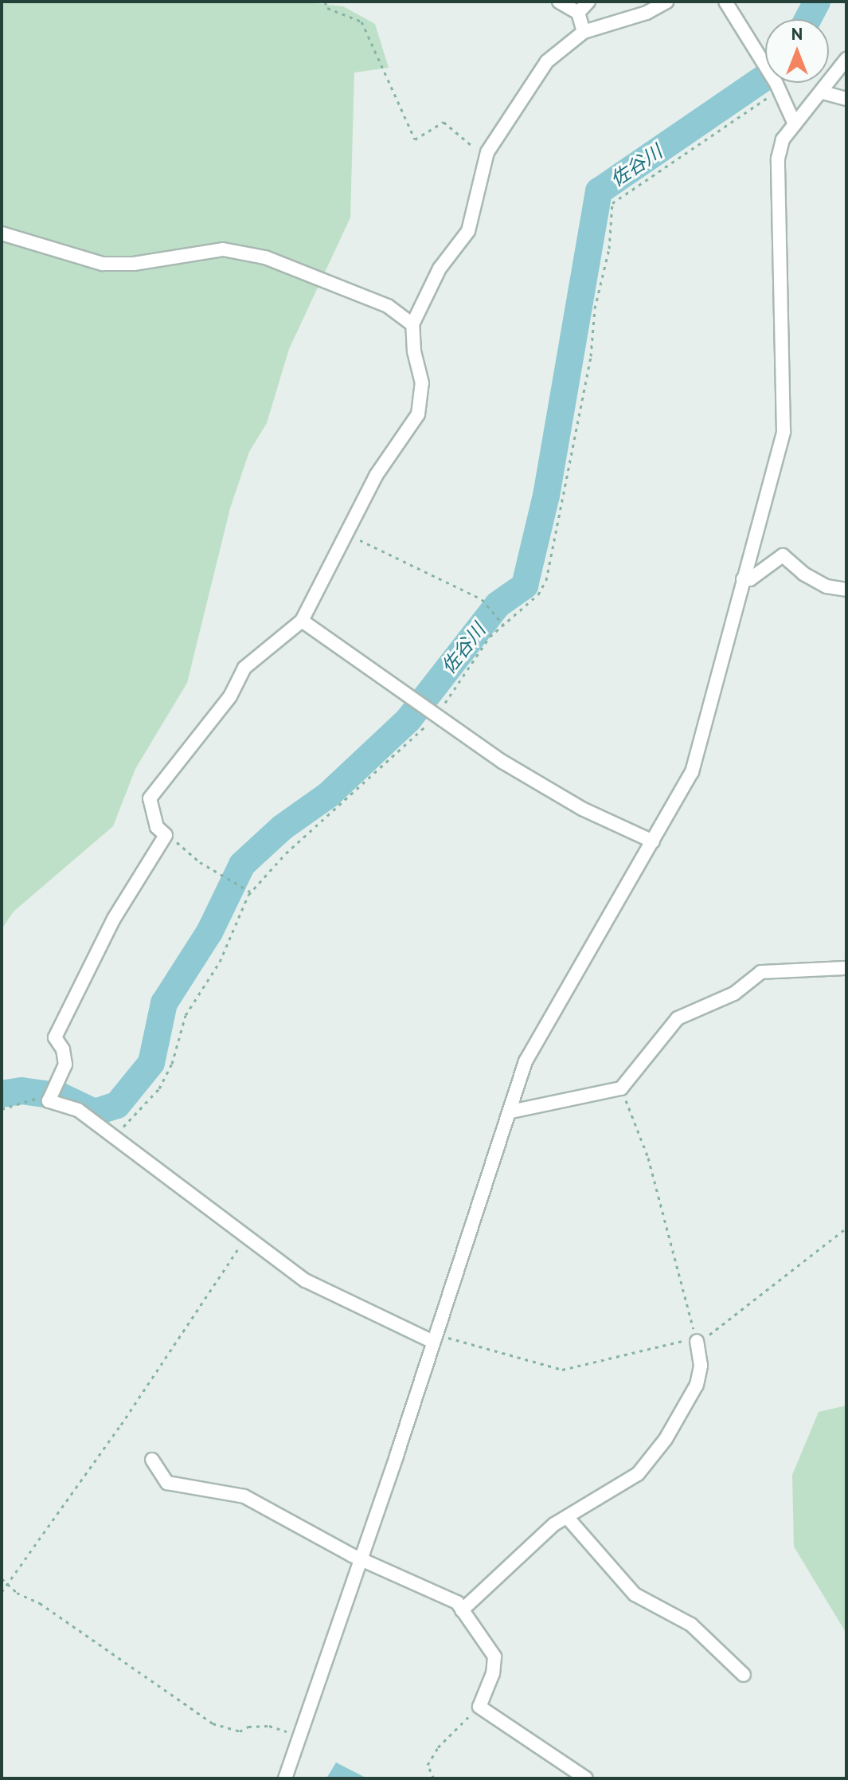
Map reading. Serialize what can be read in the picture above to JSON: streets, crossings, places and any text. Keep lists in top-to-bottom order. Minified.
{"water":["佐谷川"],"north":"top"}
